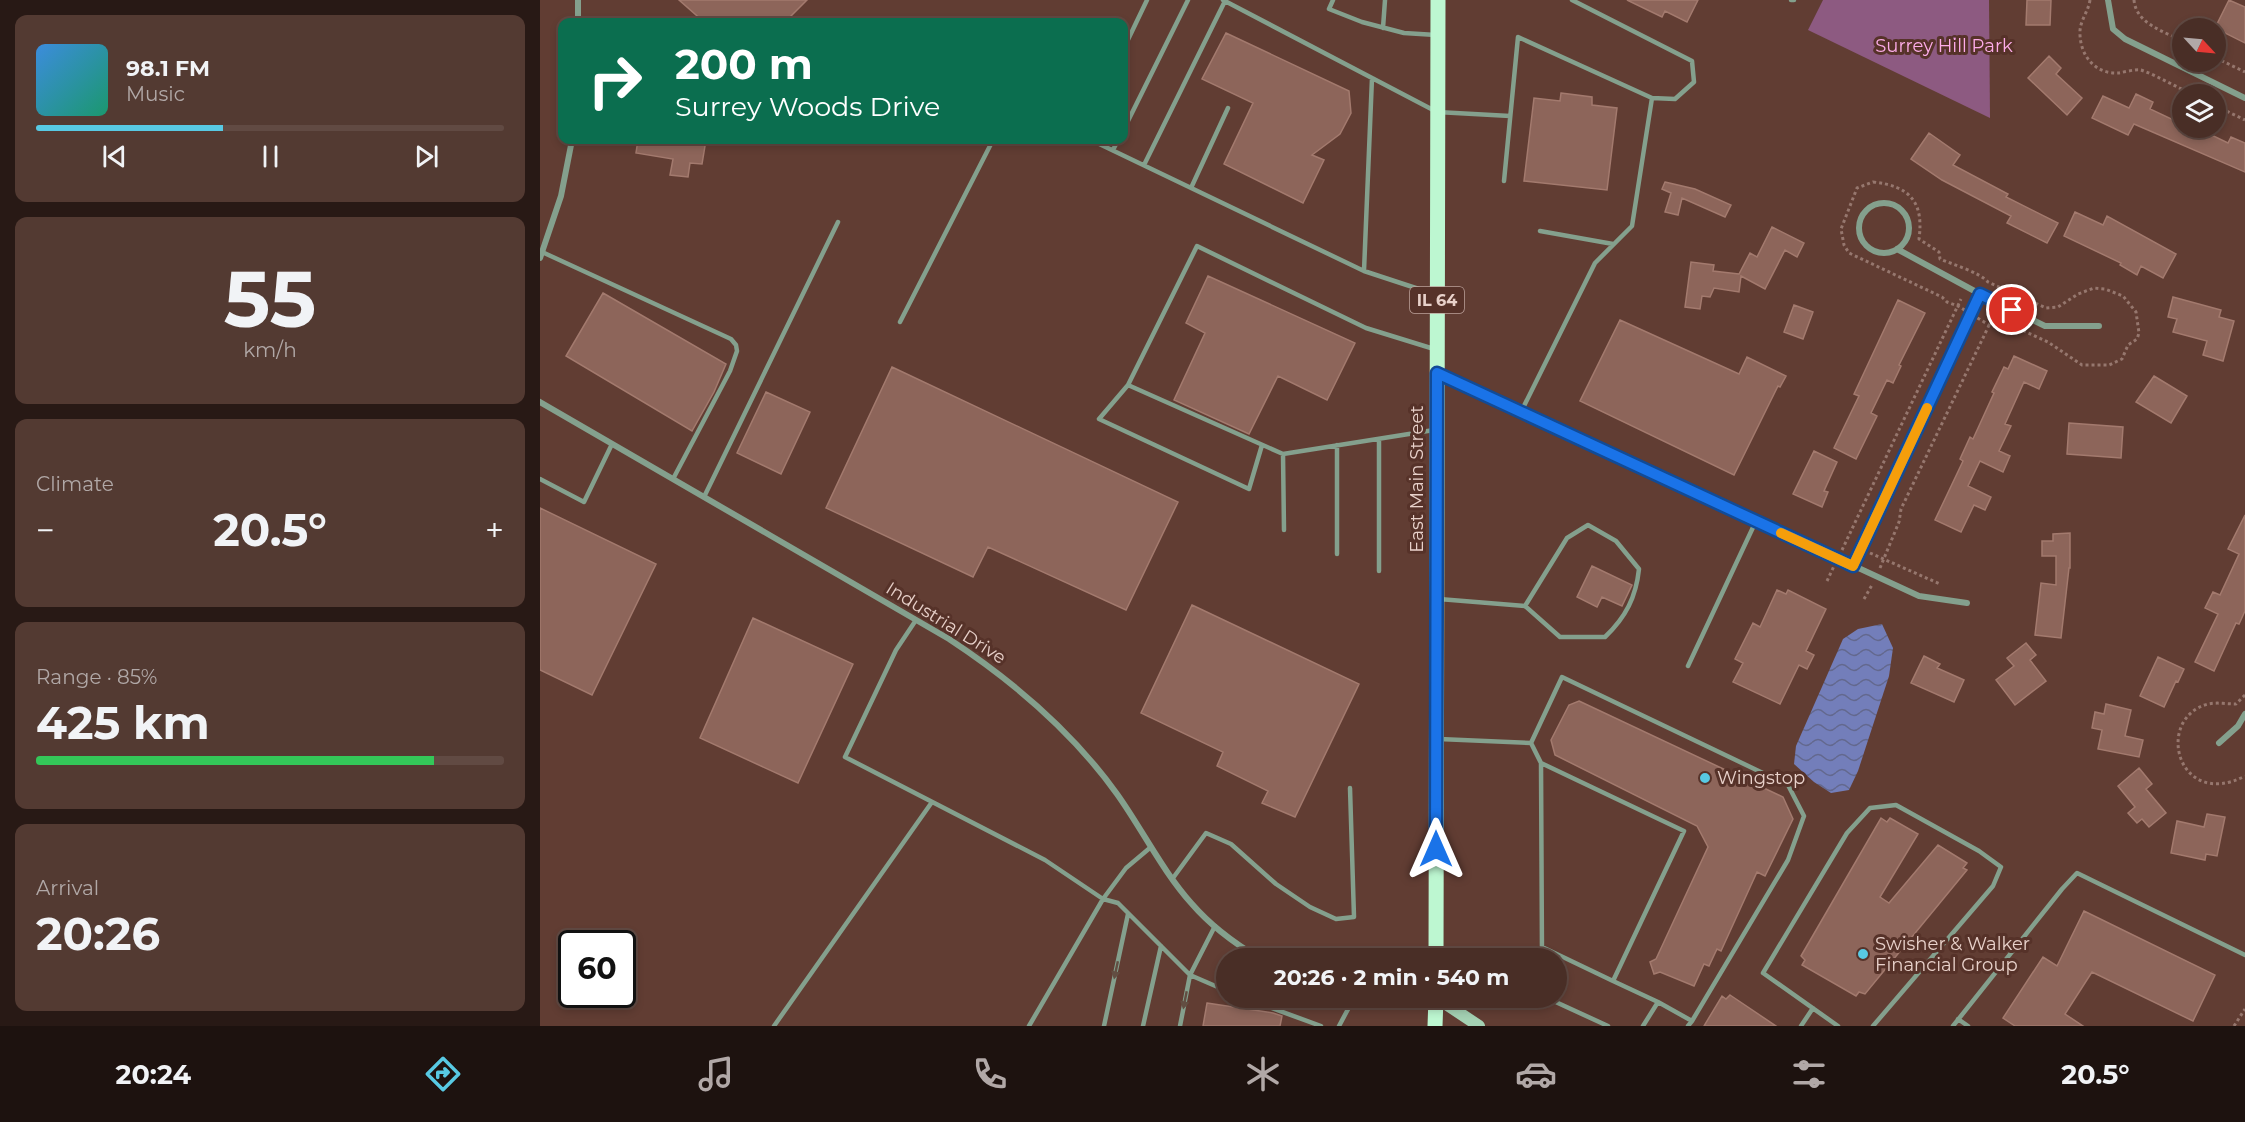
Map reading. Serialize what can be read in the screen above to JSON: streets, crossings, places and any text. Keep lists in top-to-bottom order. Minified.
{"streets":{"main road":["IL 64","East Main Street"],"street":["Industrial Drive"]},"parks":["Surrey Hill Park"],"places":["Wingstop","Swisher & Walker Financial Group"],"north":"bottom right","page":{"turn":["200 m","Surrey Woods Drive"],"song":["98.1 FM","Music"],"tile":[["55","km/h"],"Climate",["Range · 85%","425 km"],["Arrival","20:26"]],"heat":["−","20.5°","+"],"limit":"60","trip":"20:26 · 2 min · 540 m","tabs":["20:24","20.5°"]}}
